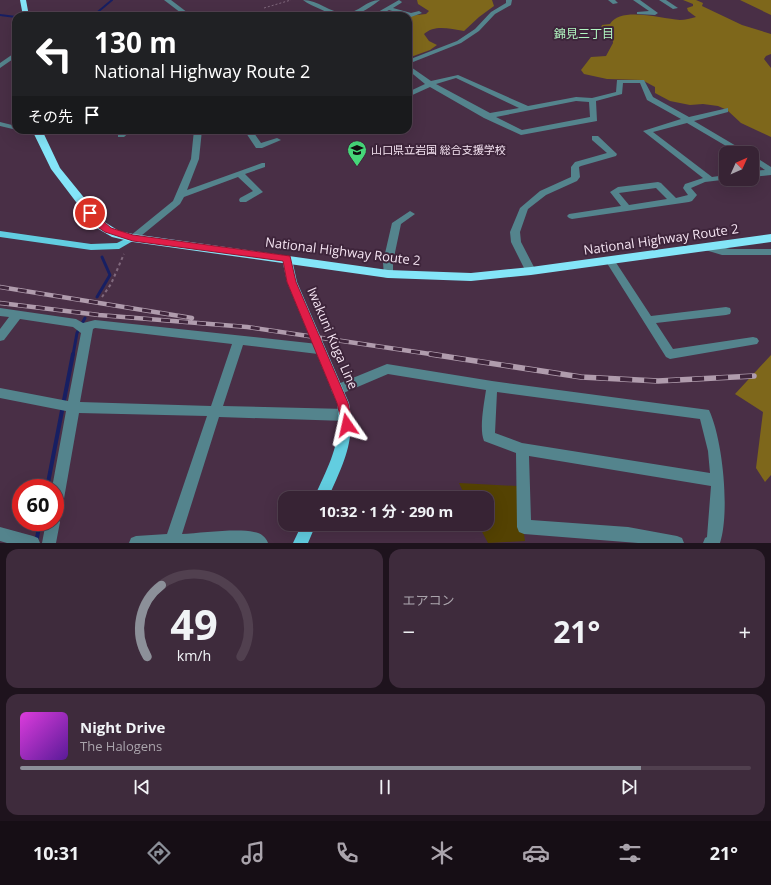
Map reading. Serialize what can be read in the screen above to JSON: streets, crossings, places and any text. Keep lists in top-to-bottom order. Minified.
{"streets":{"highway":["National Highway Route 2"],"main road":["Iwakuni Kuga Line"]},"crossings":[["National Highway Route 2","Iwakuni Kuga Line"]],"districts":["錦見三丁目"],"places":{"school or university":["山口県立岩国 総合支援学校"]},"north":"top right","page":{"turn":["130 m","National Highway Route 2"],"then":"その先","limit":"60","trip":"10:32 · 1 分 · 290 m","tile":"エアコン","heat":["−","21°","+"],"song":["Night Drive","The Halogens"],"tabs":["10:31","21°"],"gauge":["49","km/h"]}}
